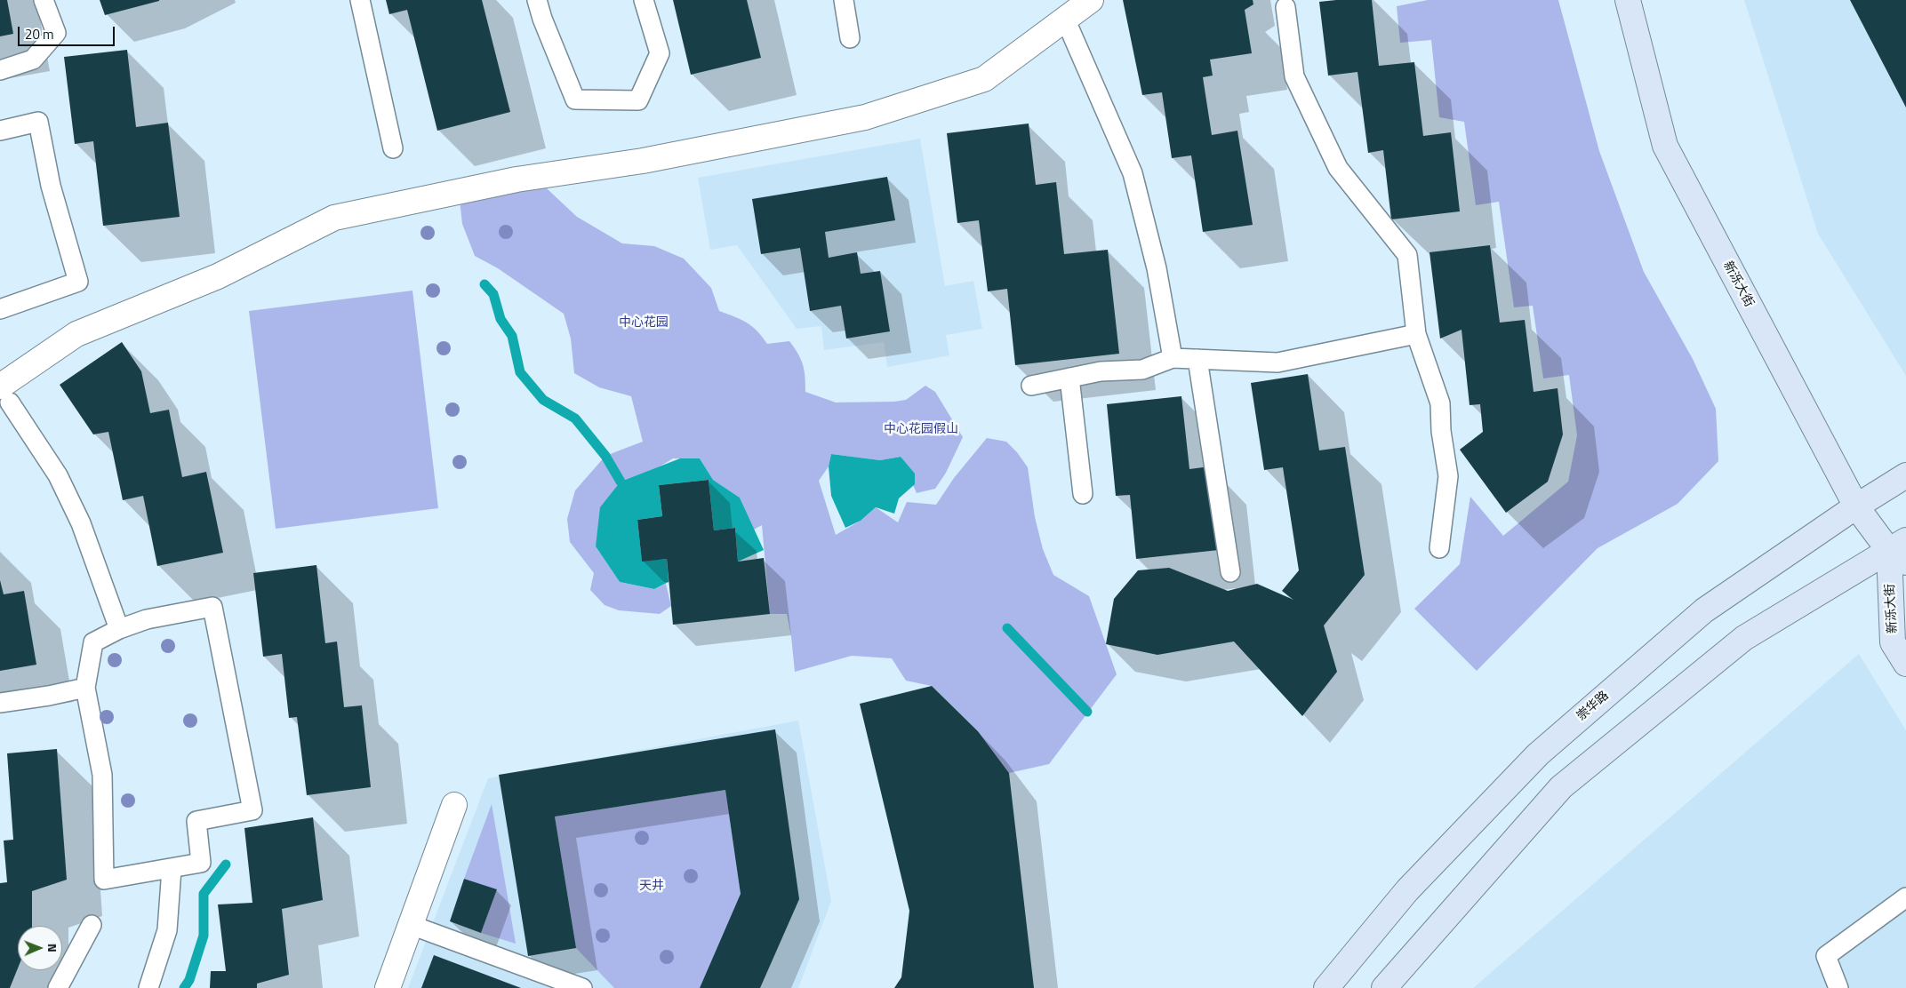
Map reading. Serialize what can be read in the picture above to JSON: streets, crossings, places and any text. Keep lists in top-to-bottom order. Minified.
{"streets":{"main road":["新泺大街","崇华路"]},"crossings":[["新泺大街","崇华路"]],"parks":["中心花园","中心花园假山","天井"],"scale_bar":"20 m","north":"right"}
